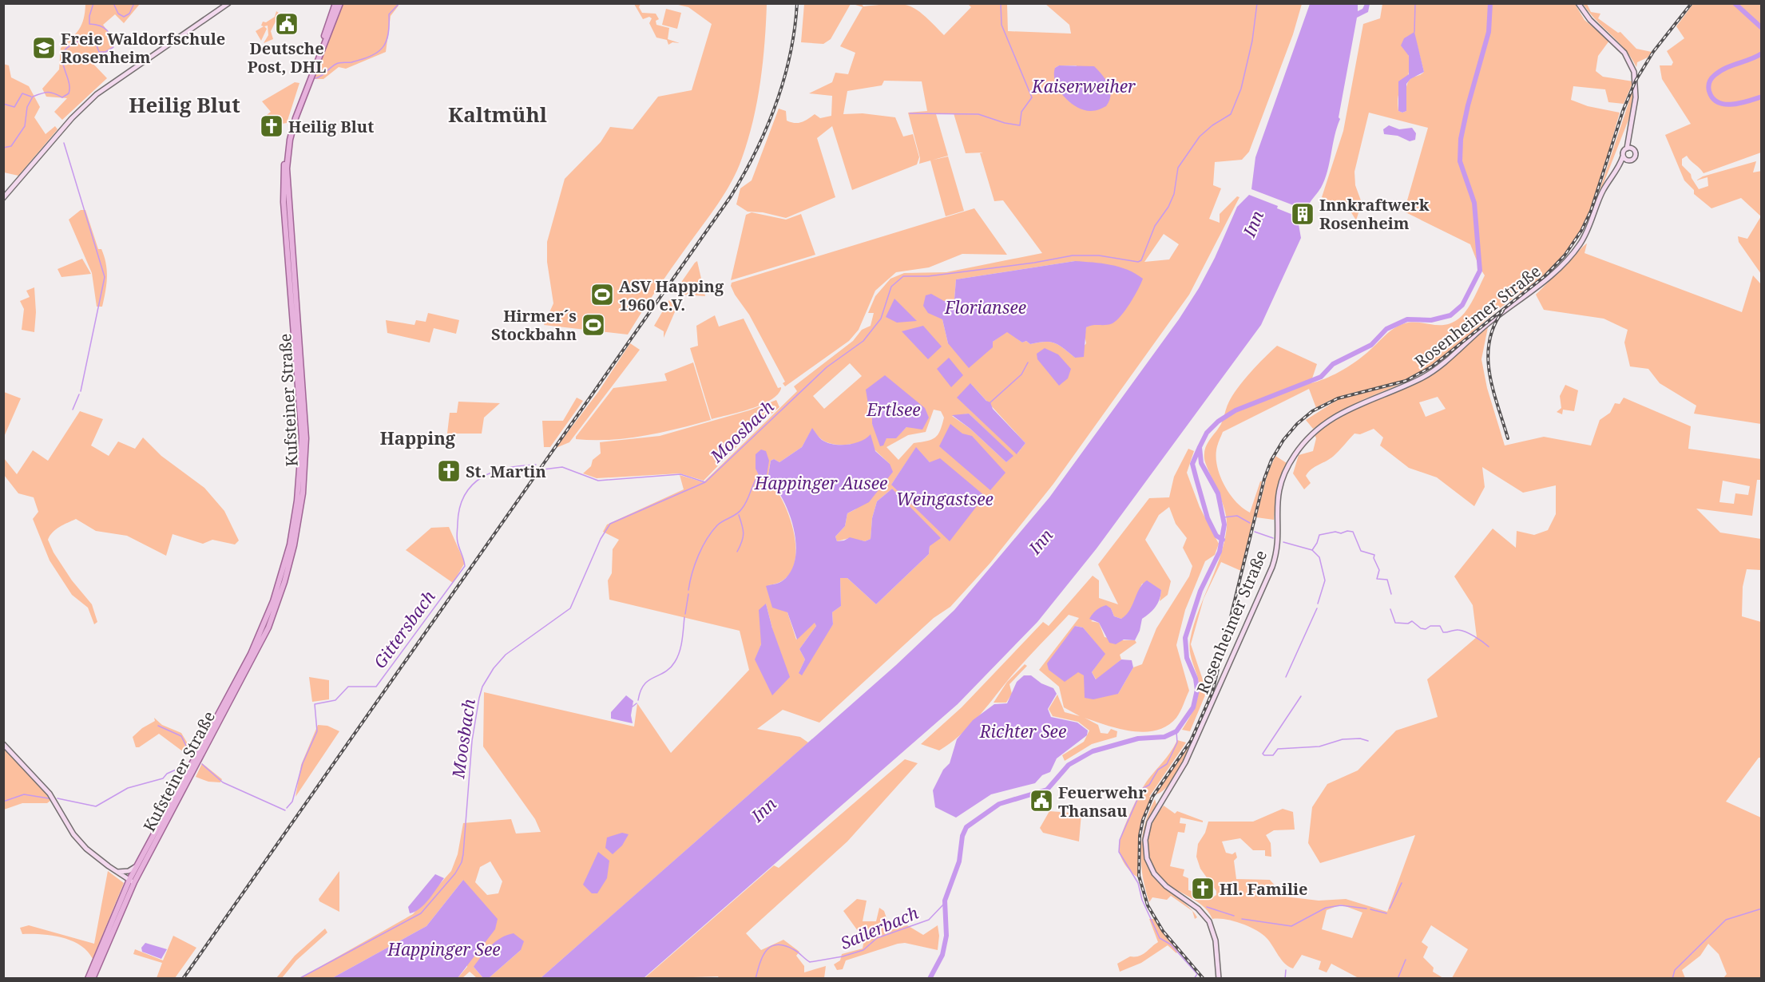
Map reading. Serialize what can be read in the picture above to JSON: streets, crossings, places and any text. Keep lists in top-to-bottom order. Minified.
{"streets":{"main road":["Rosenheimer Straße","Kufsteiner Straße"]},"districts":["Heilig Blut","Kaltmühl","Happing"],"water":["Kaiserweiher","Inn","Floriansee","Ertlsee","Moosbach","Happinger Ausee","Weingastsee","Gittersbach","Richter See","Sailerbach","Happinger See"],"places":{"public building":["Deutsche Post, DHL","Feuerwehr Thansau"],"school or university":["Freie Waldorfschule Rosenheim"],"church":["Heilig Blut","St. Martin","Hl. Familie"],"building":["Innkraftwerk Rosenheim"],"sports":["ASV Happing 1960 e.V.","Hirmer´s Stockbahn"]}}
